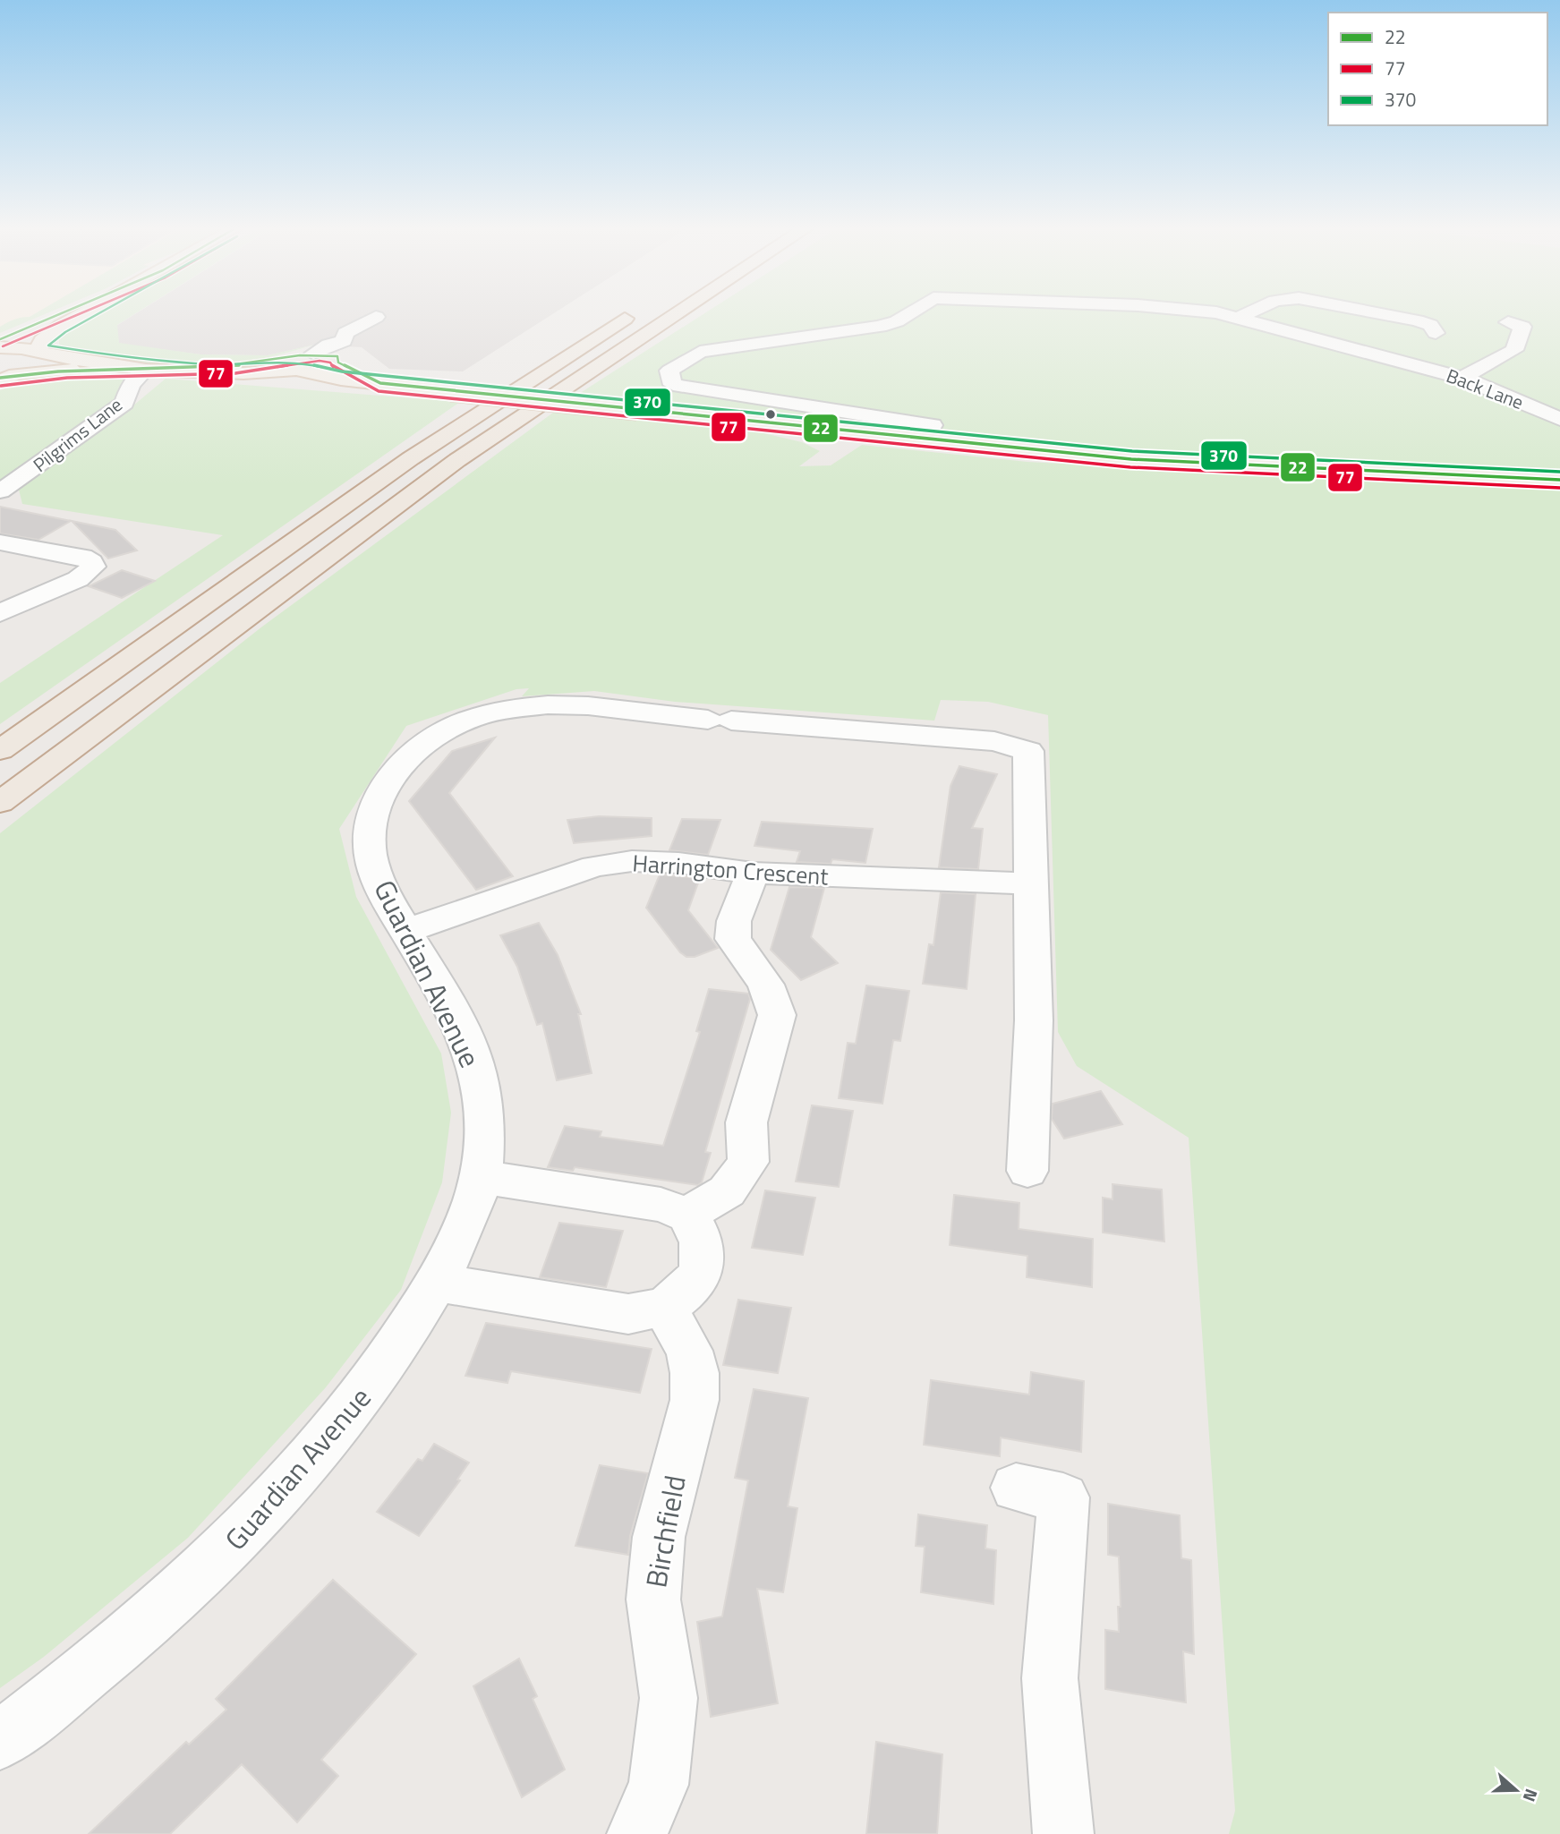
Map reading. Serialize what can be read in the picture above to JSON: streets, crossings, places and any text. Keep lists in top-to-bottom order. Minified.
{"streets":{"main road":["Pilgrims Lane"],"street":["Back Lane","Harrington Crescent","Guardian Avenue","Birchfield"]},"crossings":[["Back Lane","Pilgrims Lane"],["Harrington Crescent","Guardian Avenue"]],"lines":["transit line 22","transit line 77","transit line 370"],"legend":["22","77","370"],"north":"right"}
